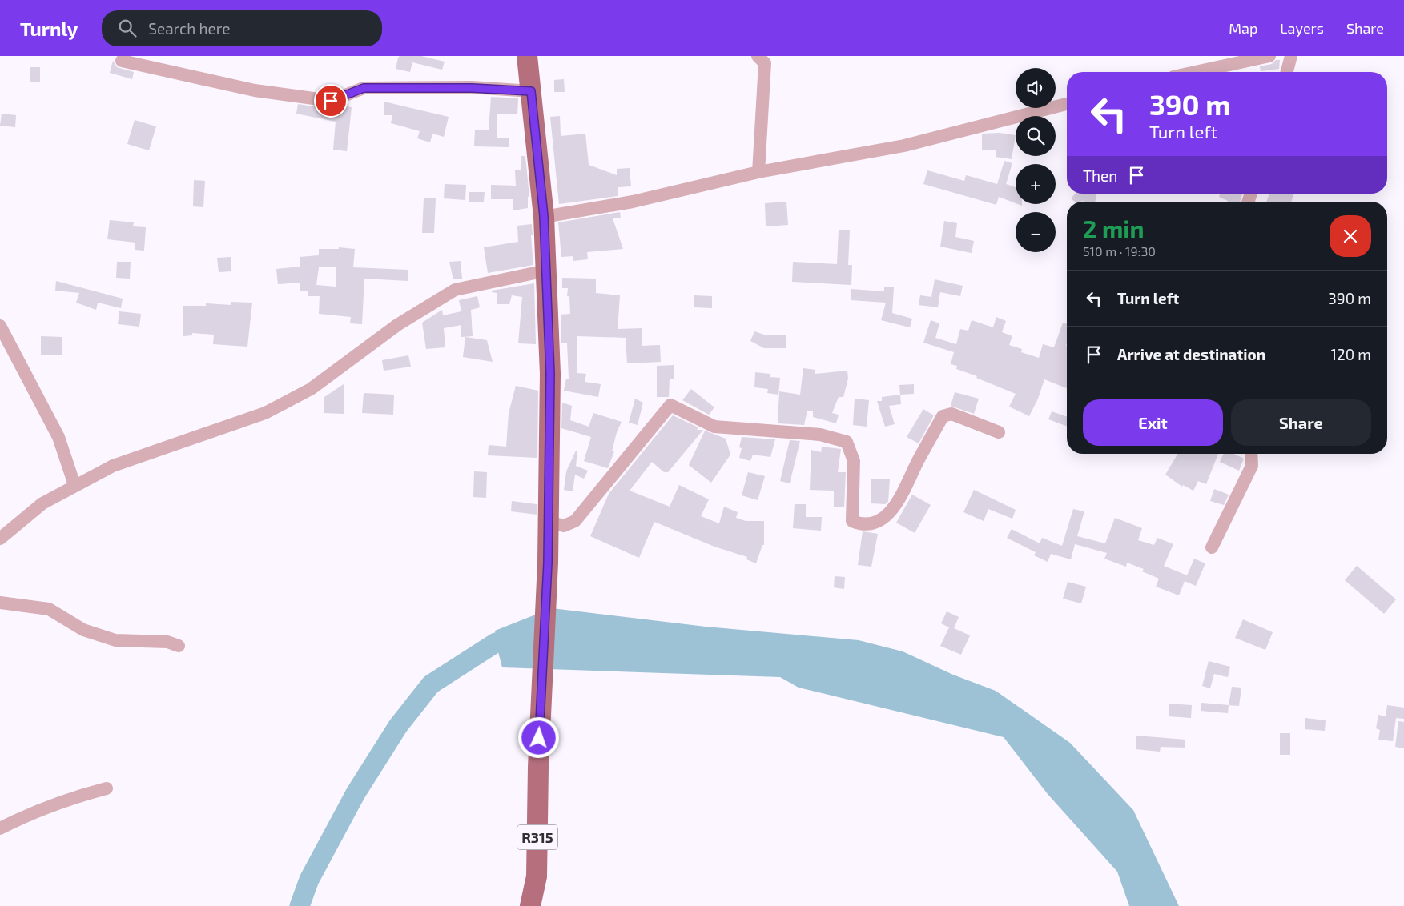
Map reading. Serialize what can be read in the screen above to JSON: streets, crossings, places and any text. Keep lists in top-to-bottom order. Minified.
{"streets":{"main road":["R315"]},"page":{"header":"Turnly","search":"Search here","nav":["Map","Layers","Share"],"map_buttons":["+","−"],"turn":["390 m","Turn left"],"then":"Then","heading":["2 min","510 m · 19:30"],"list":[{"name":"Turn left","value":"390 m"},{"name":"Arrive at destination","value":"120 m"}],"buttons":["Exit","Share"]}}
